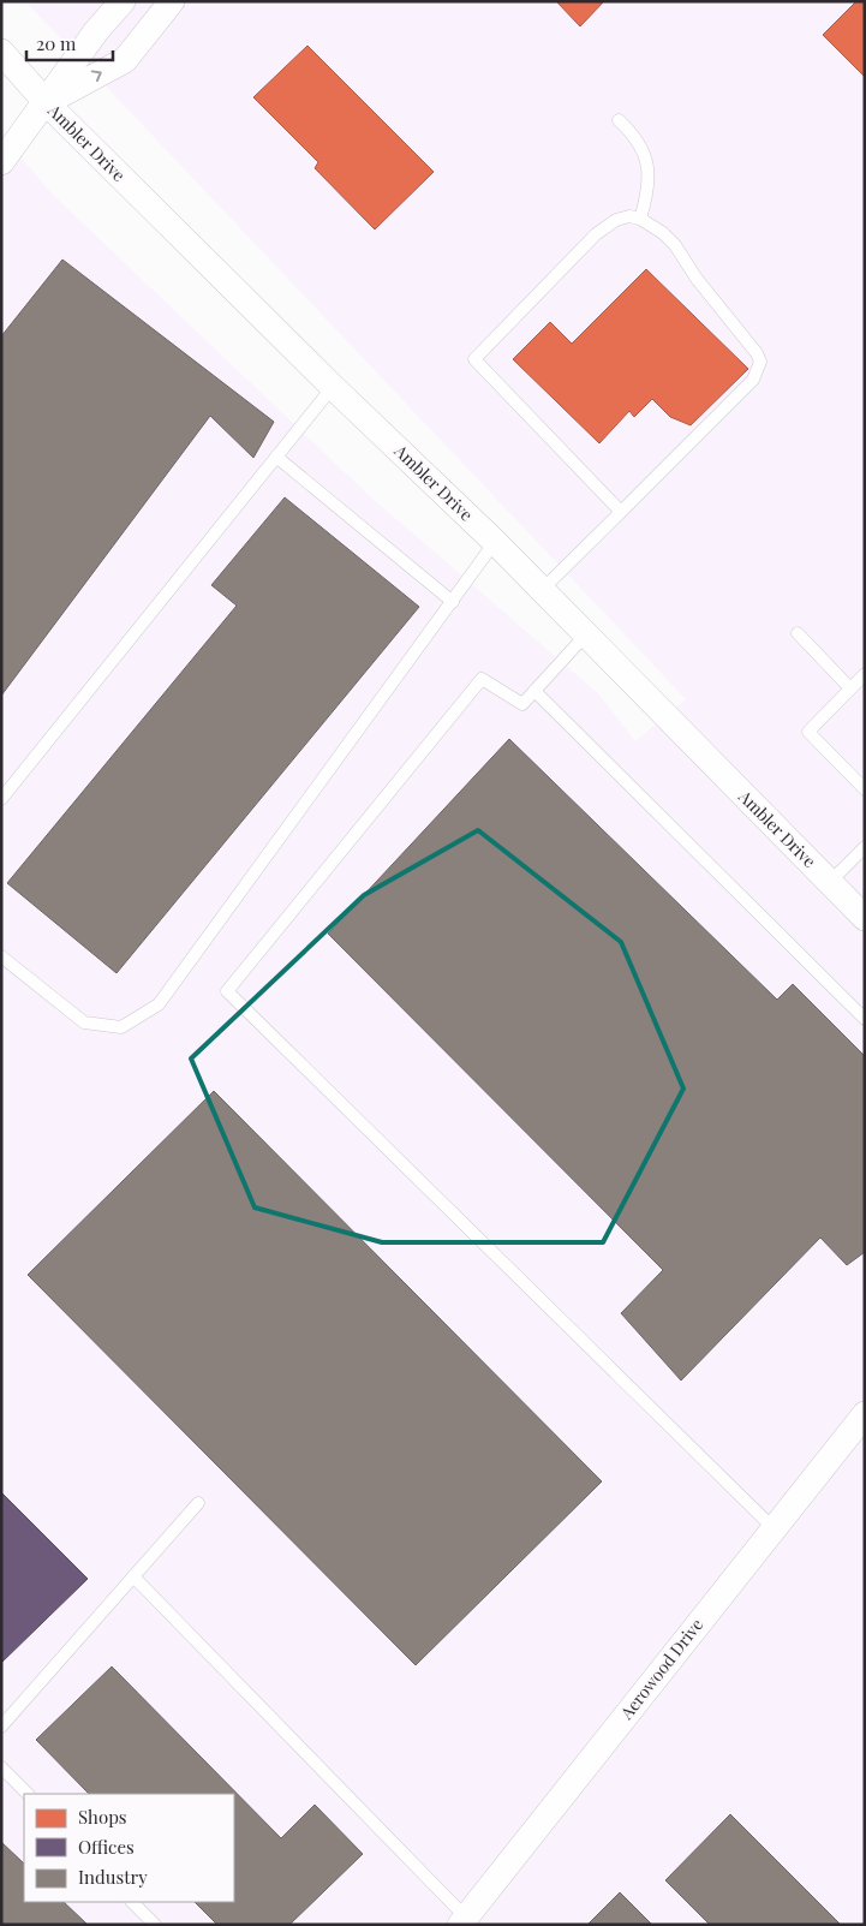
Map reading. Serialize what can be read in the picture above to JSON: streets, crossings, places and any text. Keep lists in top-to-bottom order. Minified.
{"streets":{"street":["Ambler Drive","Aerowood Drive"]},"legend":["Shops","Offices","Industry"],"scale_bar":"20 m"}
